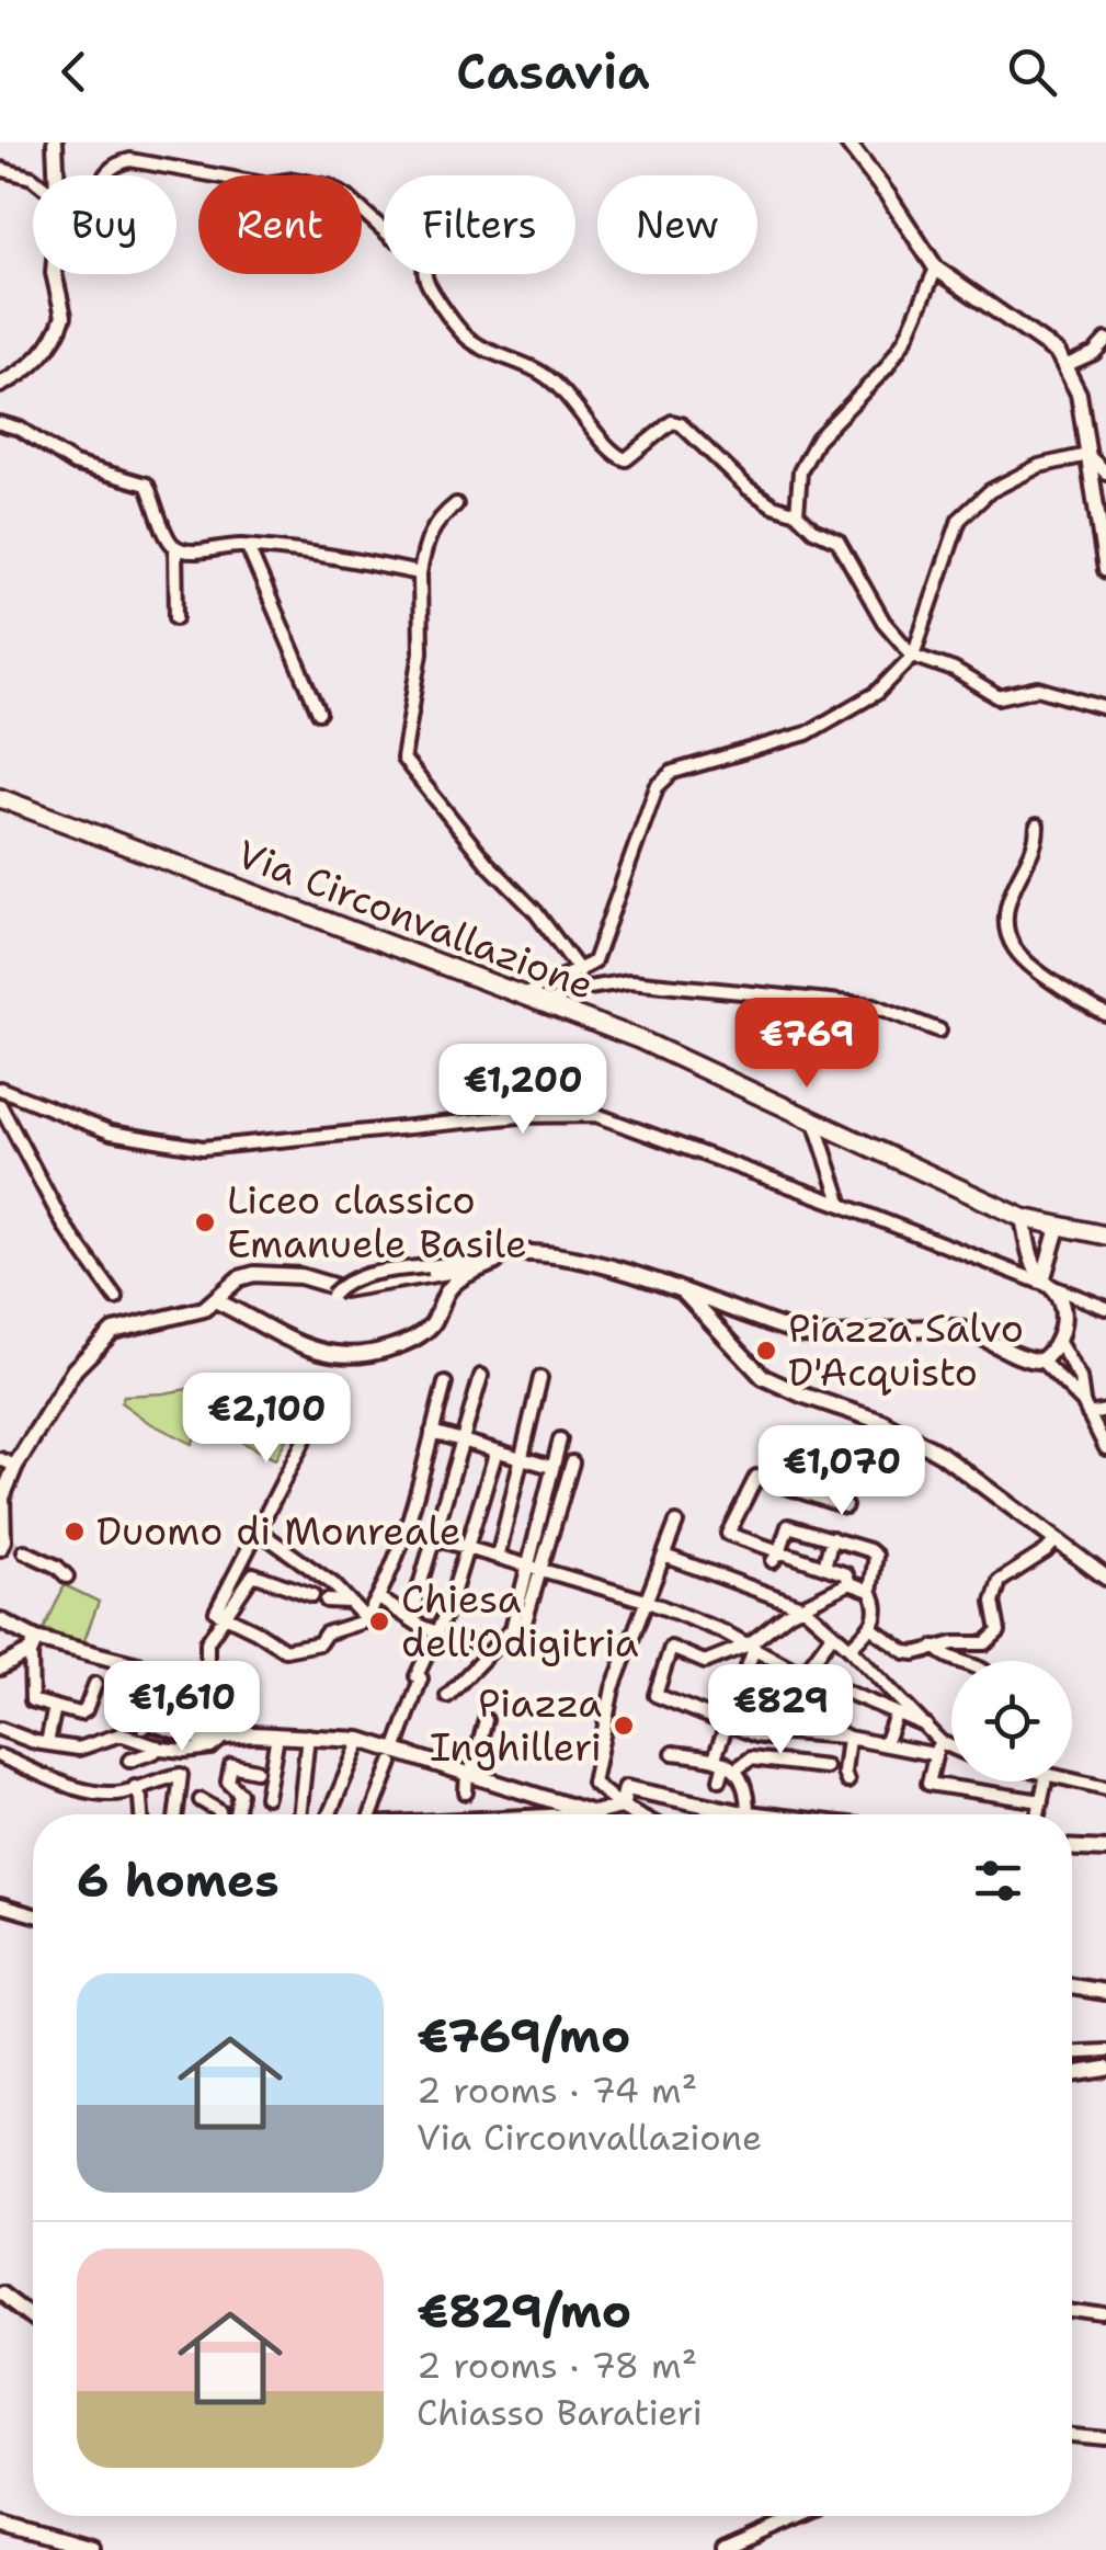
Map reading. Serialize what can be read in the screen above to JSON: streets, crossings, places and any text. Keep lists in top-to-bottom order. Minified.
{"streets":{"main road":["Via Circonvallazione"]},"places":["Liceo classico Emanuele Basile","Piazza Salvo D'Acquisto","Duomo di Monreale","Chiesa dell'Odigitria","Piazza Inghilleri"],"page":{"header":"Casavia","chip":["Buy","Rent","Filters","New"],"price":["€769","€1,200","€2,100","€1,070","€1,610","€829"],"heading":"6 homes","list":[{"name":"€769/mo","note":"2 rooms · 74 m² · Via Circonvallazione"},{"name":"€829/mo","note":"2 rooms · 78 m² · Chiasso Baratieri"}]}}
